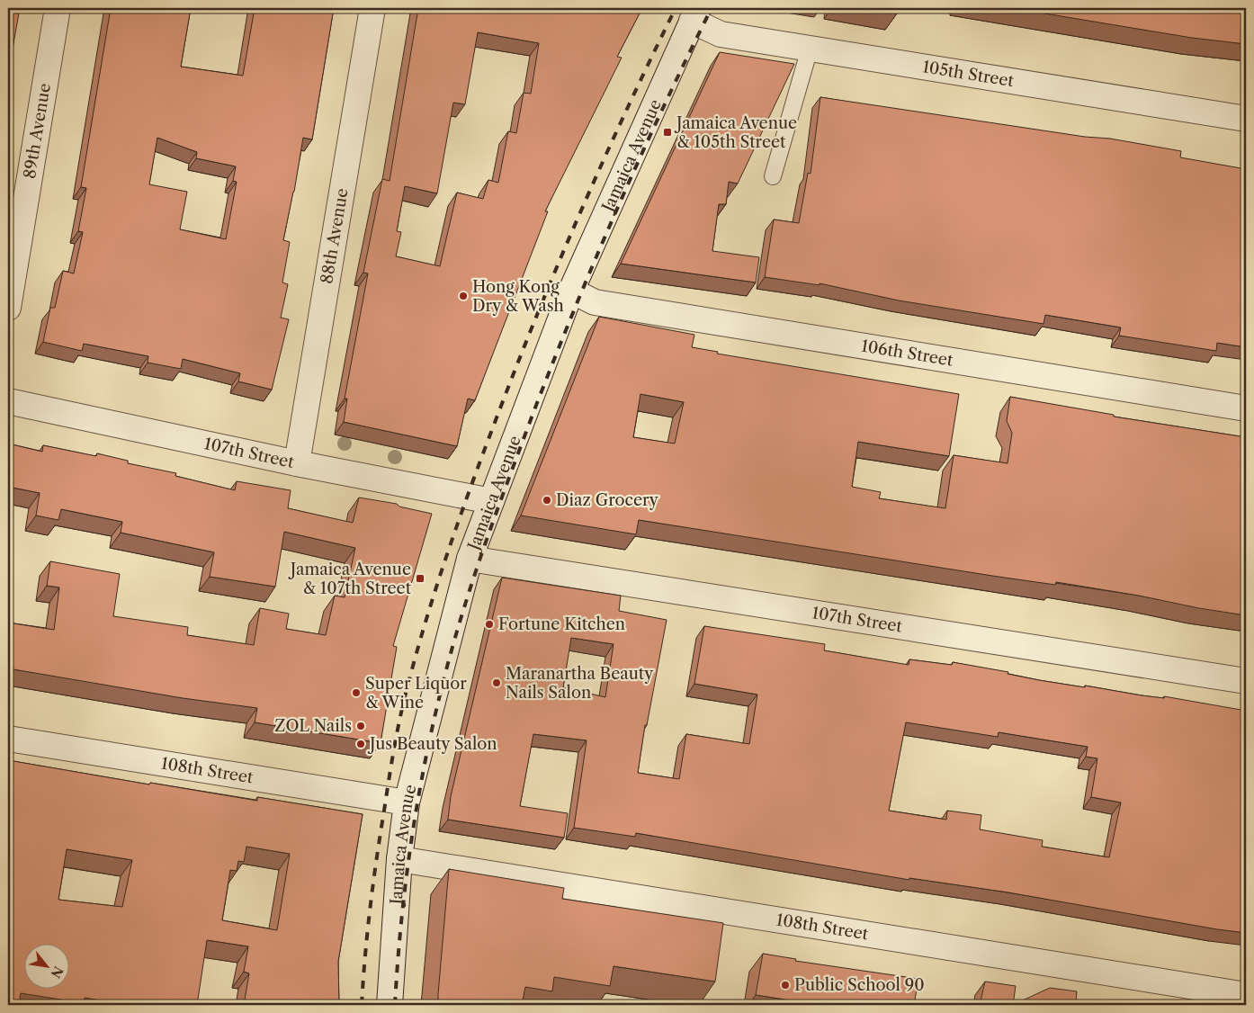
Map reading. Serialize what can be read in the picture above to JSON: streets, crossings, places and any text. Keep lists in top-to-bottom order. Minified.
{"streets":{"street":["105th Street","89th Avenue","Jamaica Avenue","88th Avenue","106th Street","107th Street","108th Street"]},"crossings":[["105th Street","Jamaica Avenue"],["Jamaica Avenue","106th Street"],["Jamaica Avenue","107th Street"],["Jamaica Avenue","108th Street"],["88th Avenue","107th Street"]],"places":{"transit":["Jamaica Avenue & 105th Street","Jamaica Avenue & 107th Street"],"other":["Hong Kong Dry & Wash","Diaz Grocery","Fortune Kitchen","Maranartha Beauty Nails Salon","Super Liquor & Wine","ZOL Nails","Jus Beauty Salon","Public School 90"]},"north":"bottom right"}
